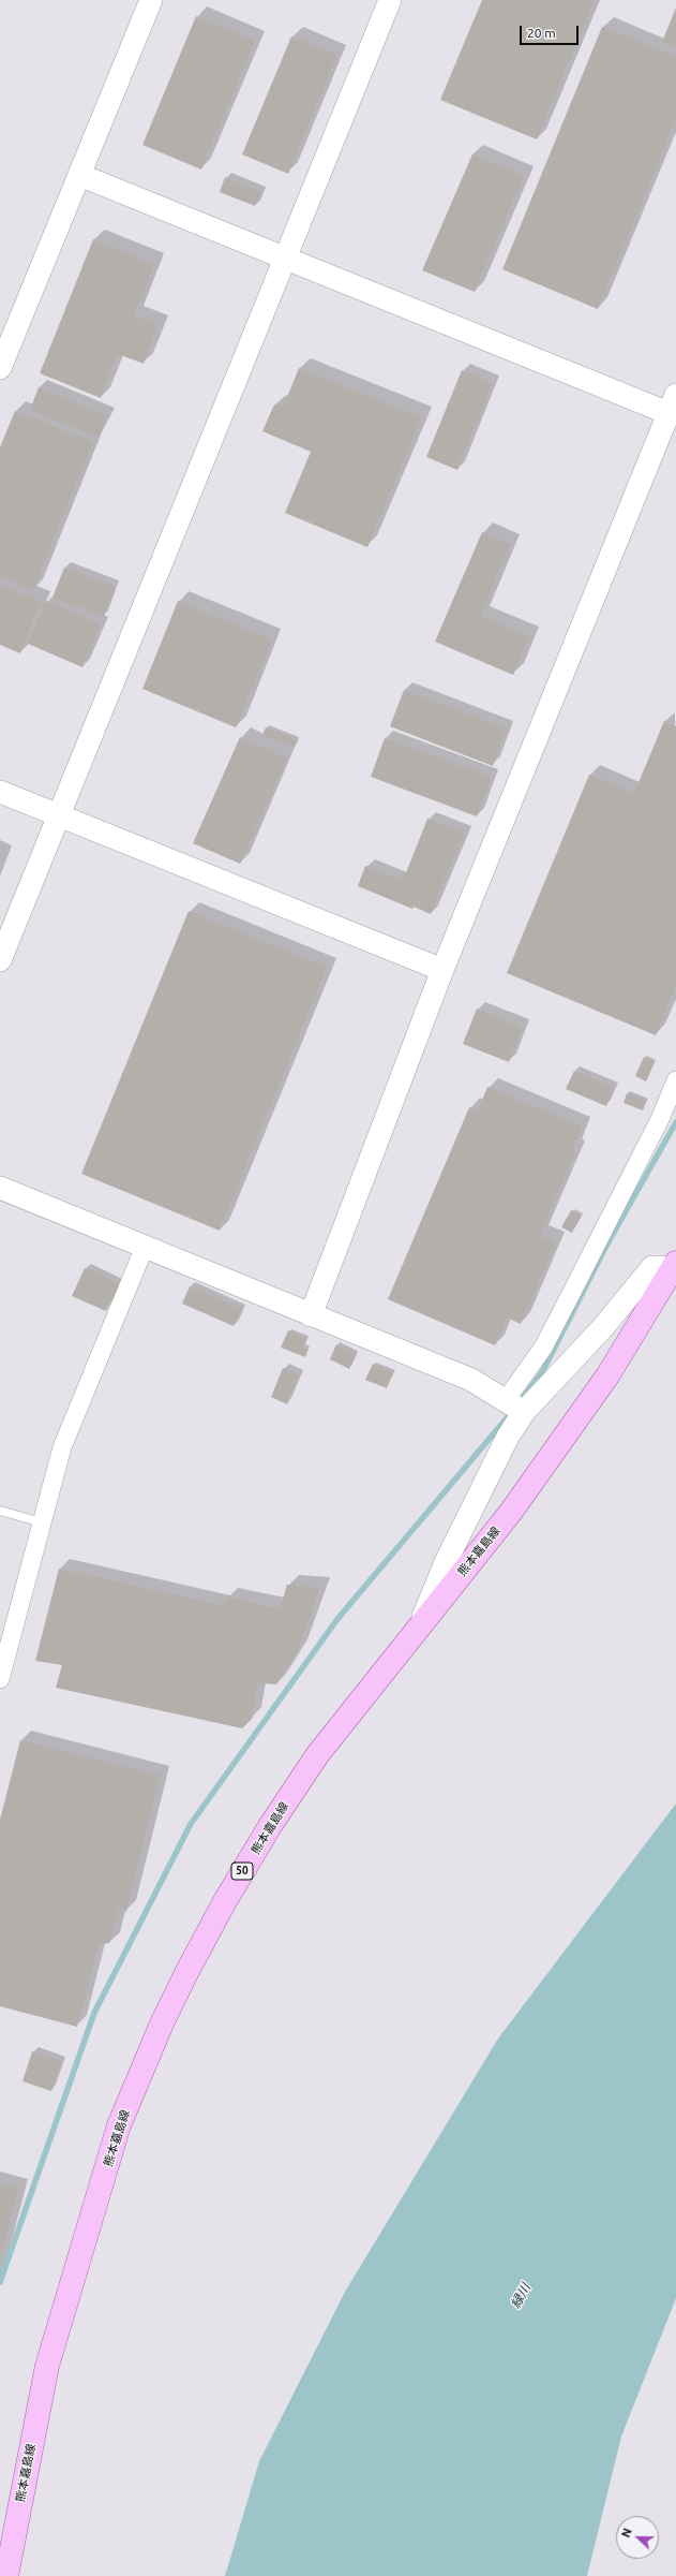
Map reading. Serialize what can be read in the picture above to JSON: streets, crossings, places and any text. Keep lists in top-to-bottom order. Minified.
{"streets":{"main road":["熊本嘉島線","50"]},"water":["緑川"],"scale_bar":"20 m","north":"left"}
